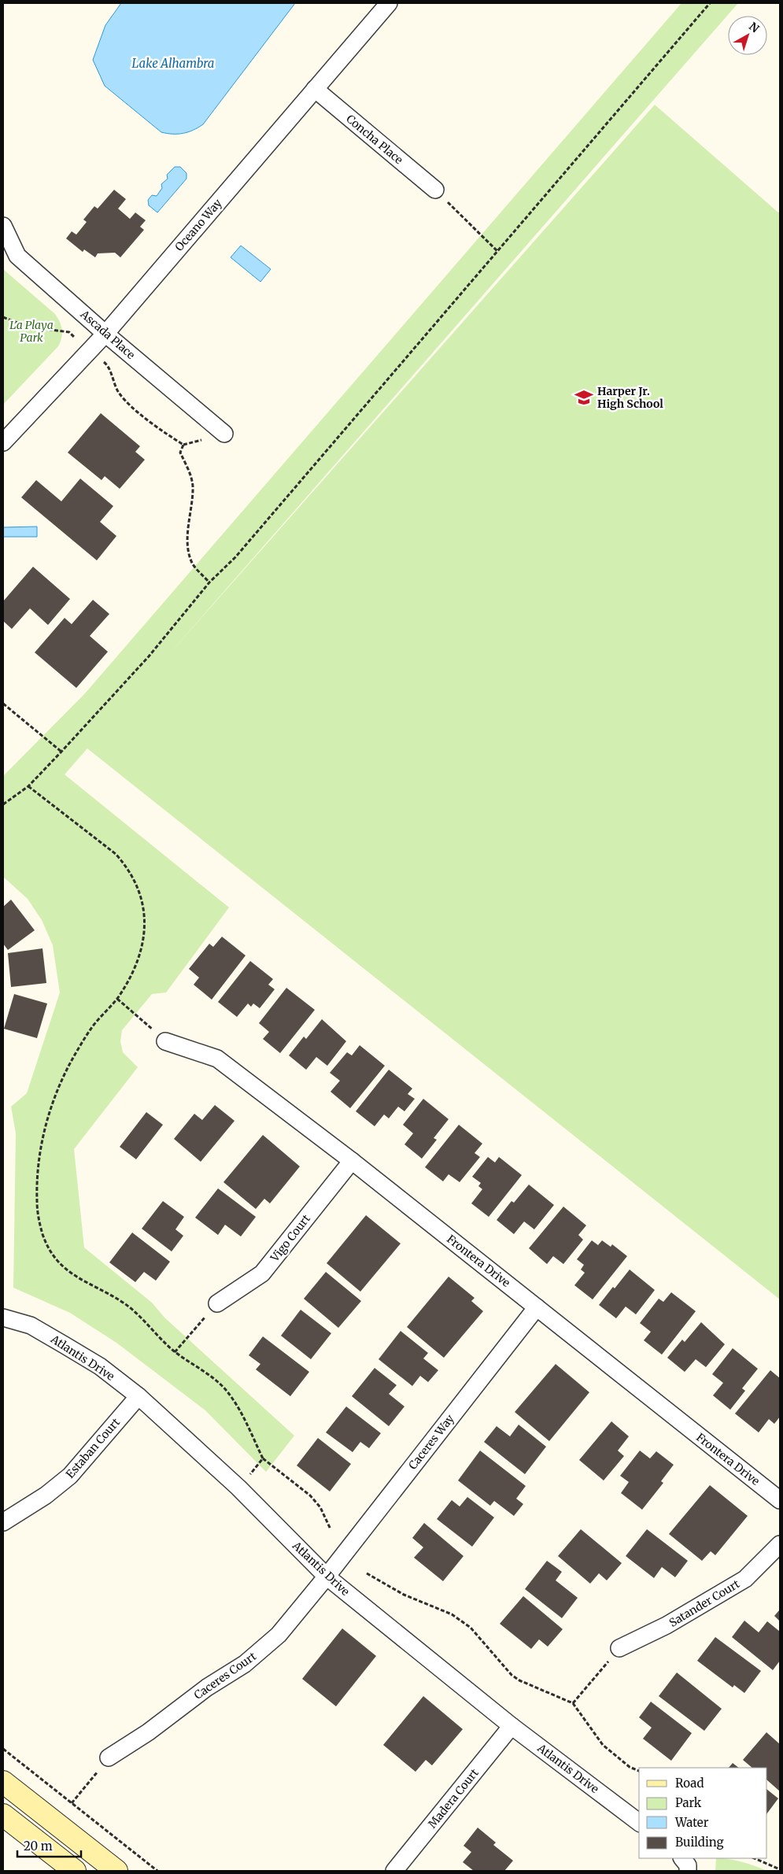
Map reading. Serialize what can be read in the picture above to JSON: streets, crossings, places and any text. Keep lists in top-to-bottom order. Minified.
{"streets":{"street":["Concha Place","Oceano Way","Ascada Place","Vigo Court","Frontera Drive","Atlantis Drive","Caceres Way","Estaban Court","Satander Court","Caceres Court","Madera Court"]},"crossings":[["Concha Place","Oceano Way"],["Oceano Way","Ascada Place"],["Vigo Court","Frontera Drive"],["Frontera Drive","Caceres Way"],["Atlantis Drive","Caceres Way"],["Atlantis Drive","Estaban Court"],["Atlantis Drive","Caceres Court"],["Atlantis Drive","Madera Court"],["Caceres Way","Caceres Court"]],"water":["Lake Alhambra"],"parks":["La Playa Park"],"places":{"school or university":["Harper Jr. High School"]},"legend":["Road","Park","Water","Building"],"scale_bar":"20 m","north":"top right"}
